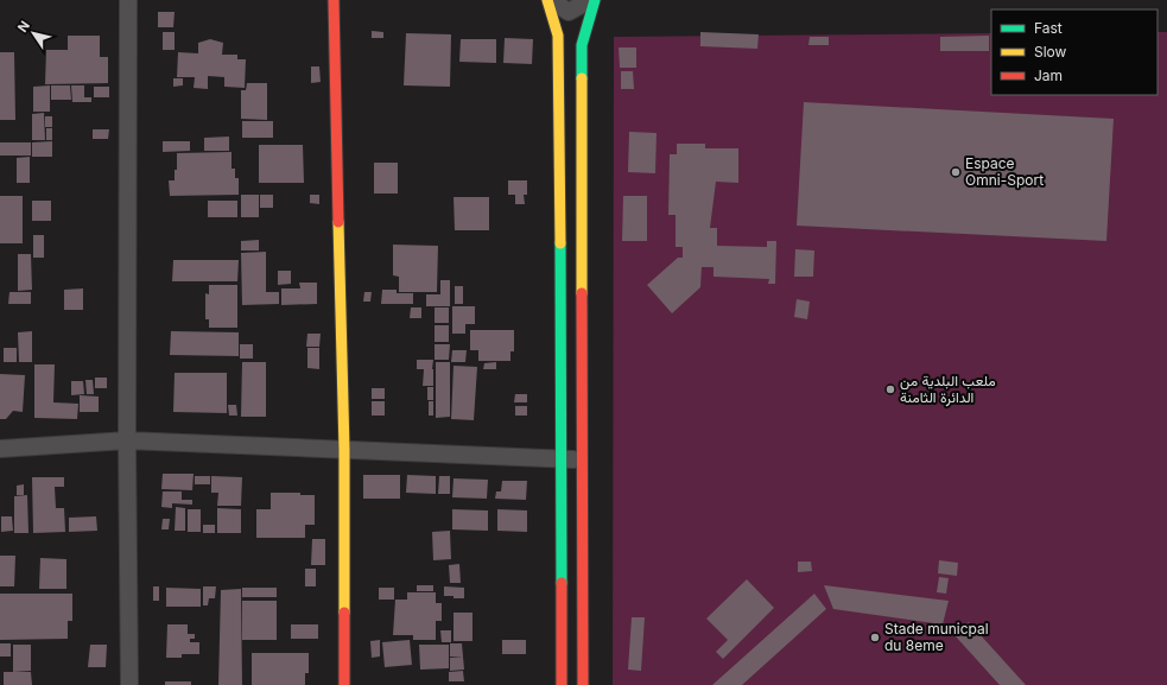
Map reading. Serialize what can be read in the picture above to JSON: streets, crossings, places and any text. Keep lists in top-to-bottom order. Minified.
{"places":["Espace Omni-Sport","ملعب البلدية من الدائرة الثامنة","Stade municpal du 8eme"],"legend":["Fast","Slow","Jam"],"north":"top left"}
